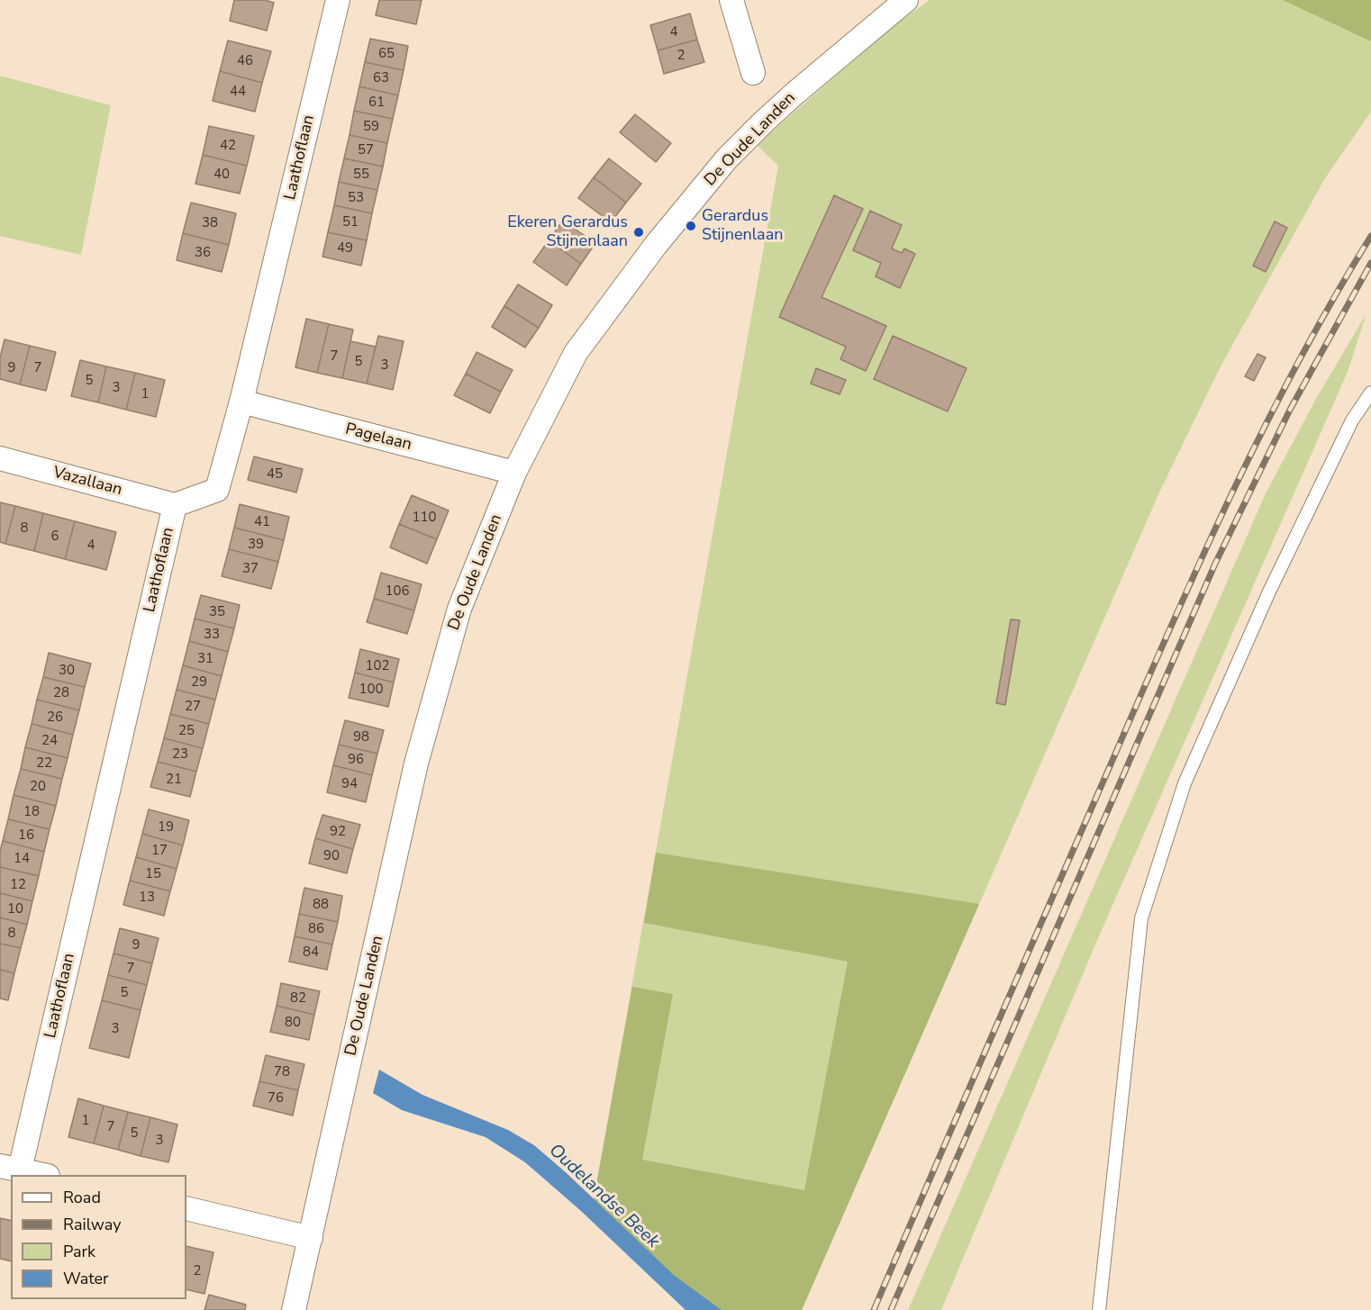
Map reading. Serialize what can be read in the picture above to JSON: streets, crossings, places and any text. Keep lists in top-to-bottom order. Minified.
{"streets":{"street":["De Oude Landen","Laathoflaan","Pagelaan","Vazallaan"]},"crossings":[["De Oude Landen","Pagelaan"],["Laathoflaan","Pagelaan"],["Laathoflaan","Vazallaan"]],"water":["Oudelandse Beek"],"places":["Gerardus Stijnenlaan","Ekeren Gerardus Stijnenlaan"],"house_numbers":["4","65","2","46","63","44","61","59","42","57","40","55","53","51","38","49","36","7","5","3","9","7","5","3","1","45","110","41","8","6","39","4","37","106","35","33","31","102","30","29","100","28","27","26","25","98","24","23","96","22","21","94","20","18","19","92","16","17","90","14","15","12","13","88","10","86","8","9","84","7","5","82","80","3","78","76","1","7","5","3","2"],"legend":["Road","Railway","Park","Water"]}
